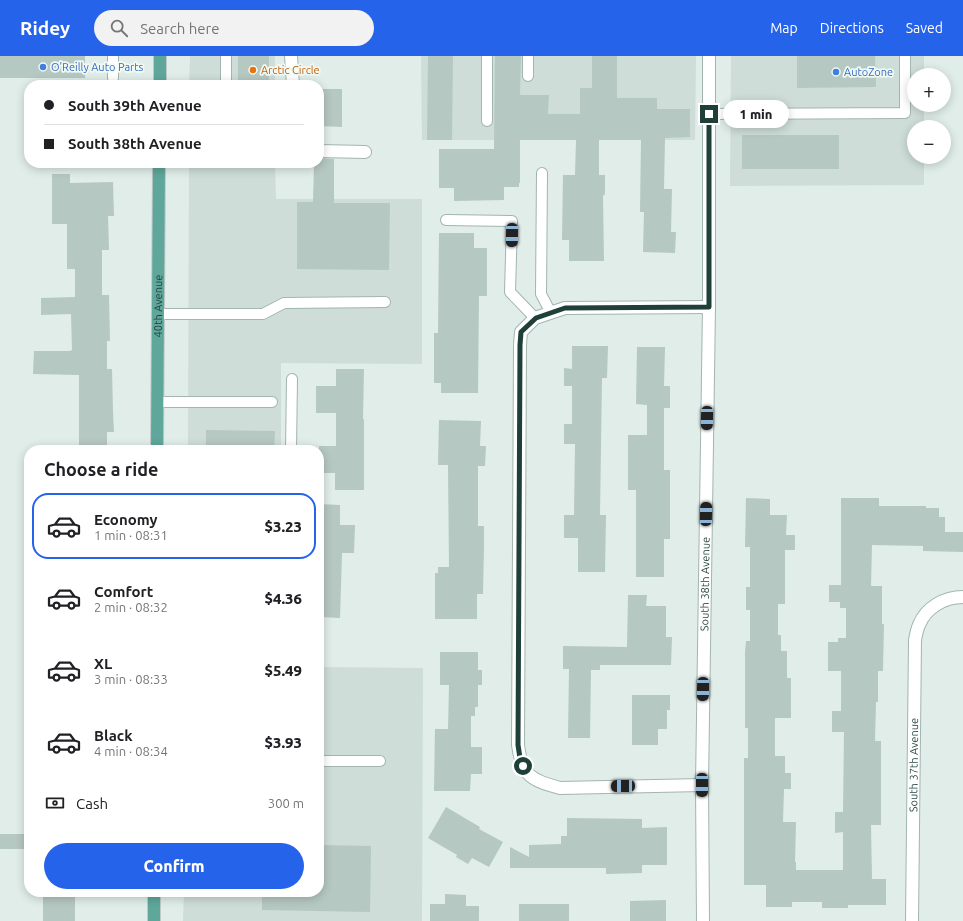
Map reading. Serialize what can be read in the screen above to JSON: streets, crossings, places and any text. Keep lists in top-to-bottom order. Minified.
{"streets":{"main road":["40th Avenue"],"street":["South 38th Avenue","South 37th Avenue"]},"places":["O'Reilly Auto Parts","Arctic Circle","AutoZone"],"page":{"header":"Ridey","search":"Search here","nav":["Map","Directions","Saved"],"map_buttons":["+","−"],"banner":["South 39th Avenue","South 38th Avenue"],"bubble":"1 min","heading":"Choose a ride","list":[{"name":"Economy","note":"1 min · 08:31","value":"$3.23"},{"name":"Comfort","note":"2 min · 08:32","value":"$4.36"},{"name":"XL","note":"3 min · 08:33","value":"$5.49"},{"name":"Black","note":"4 min · 08:34","value":"$3.93"}],"pay":["Cash","300 m"],"buttons":"Confirm"}}
